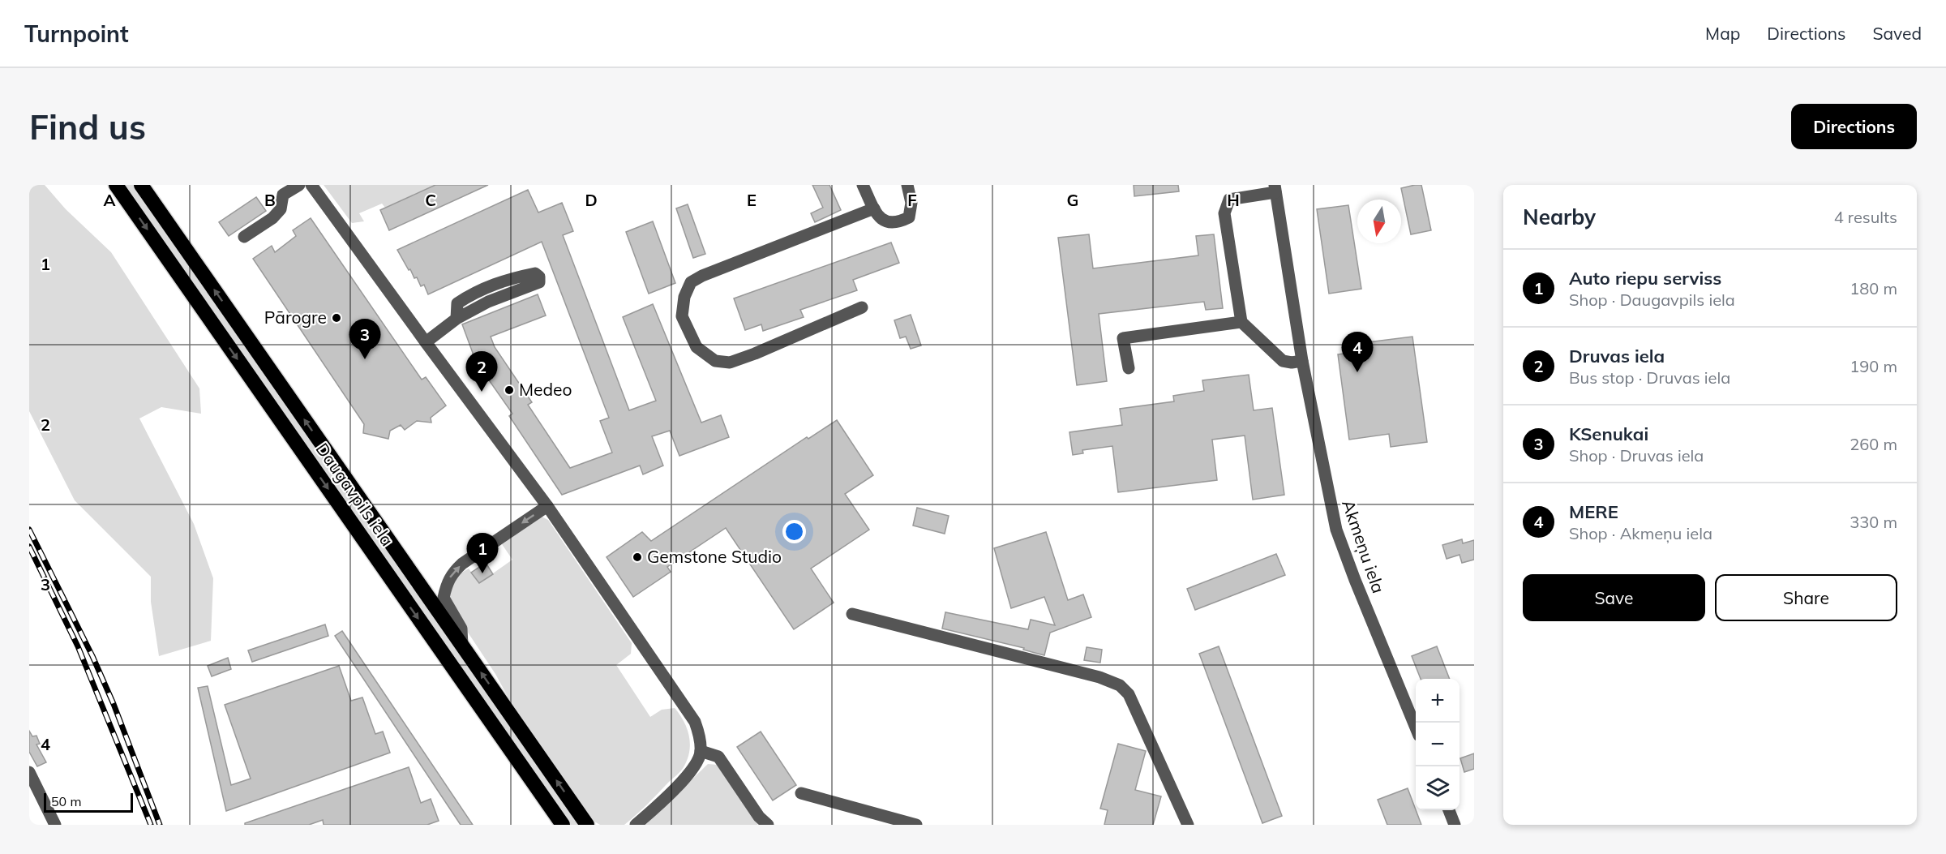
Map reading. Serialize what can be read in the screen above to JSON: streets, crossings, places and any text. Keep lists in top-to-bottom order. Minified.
{"streets":{"highway":["Daugavpils iela"],"street":["Akmeņu iela"]},"places":["Pārogre","Medeo","Gemstone Studio"],"scale_bar":"50 m","north":"bottom","page":{"header":"Turnpoint","nav":["Map","Directions","Saved"],"buttons":["Directions",["Save","Share"]],"title":"Find us","heading":["Nearby","4 results"],"list":[{"mark":"1","name":"Auto riepu serviss","note":"Shop · Daugavpils iela","value":"180 m"},{"mark":"2","name":"Druvas iela","note":"Bus stop · Druvas iela","value":"190 m"},{"mark":"3","name":"KSenukai","note":"Shop · Druvas iela","value":"260 m"},{"mark":"4","name":"MERE","note":"Shop · Akmeņu iela","value":"330 m"}],"pins":["3","4","2","1"],"map_buttons":["+","−"],"scale":"50 m"},"grid":{"columns":["A","B","C","D","E","F","G","H"],"rows":["1","2","3","4"]}}
